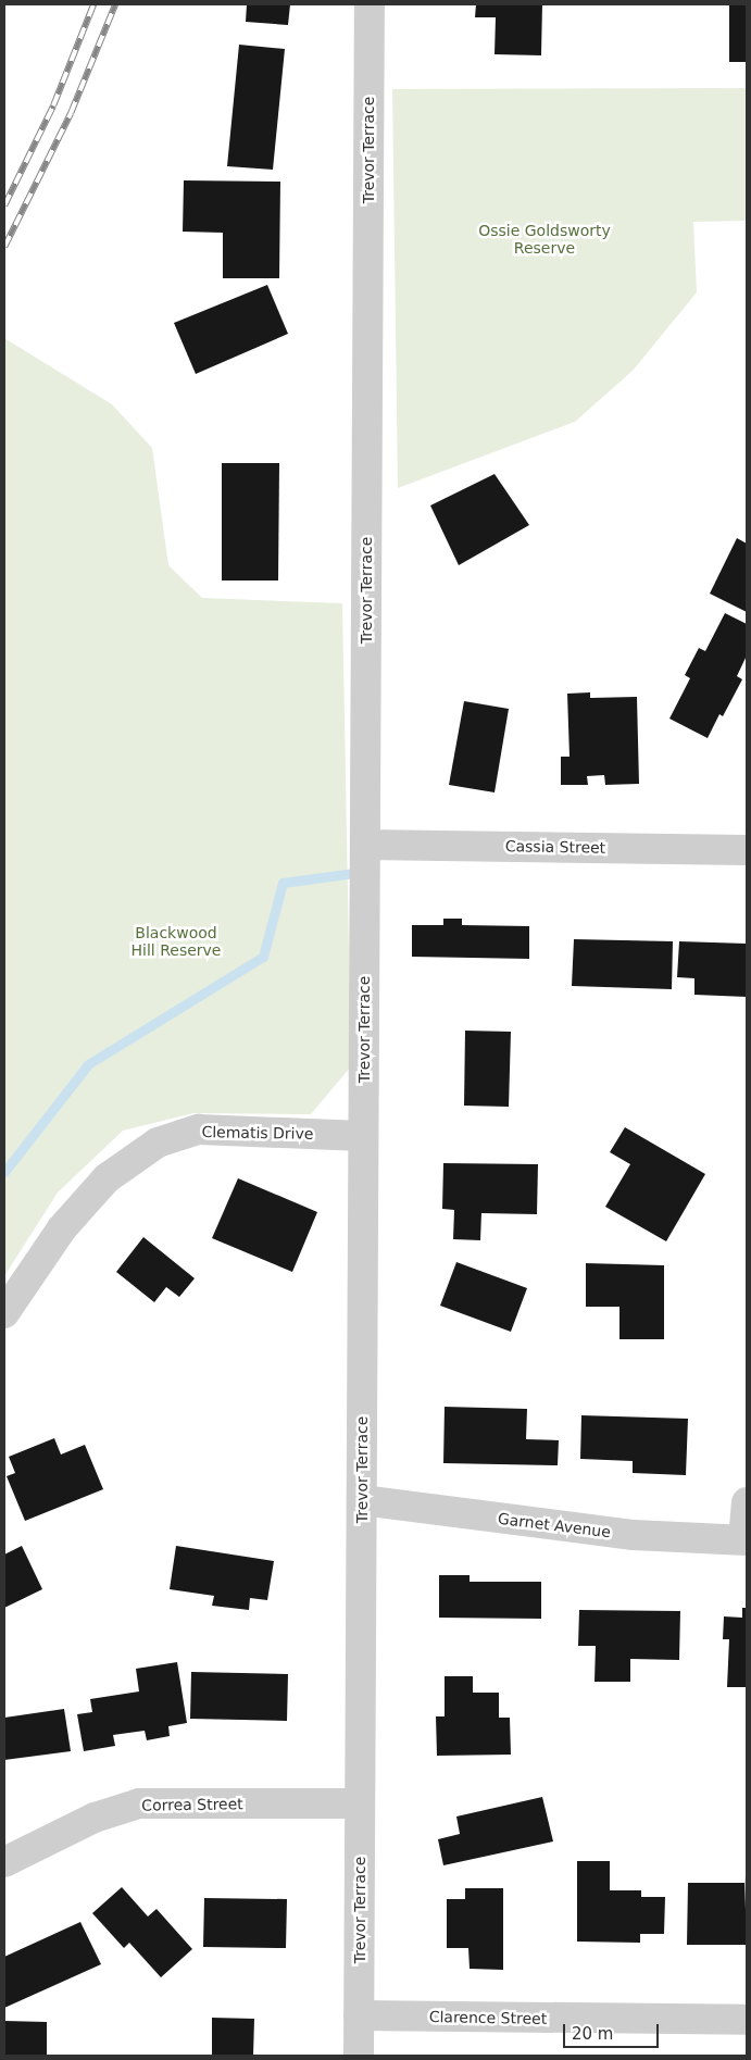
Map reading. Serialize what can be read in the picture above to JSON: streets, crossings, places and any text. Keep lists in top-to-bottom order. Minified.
{"streets":{"street":["Trevor Terrace","Cassia Street","Clematis Drive","Garnet Avenue","Correa Street","Clarence Street"]},"crossings":[["Trevor Terrace","Cassia Street"],["Trevor Terrace","Clematis Drive"],["Trevor Terrace","Garnet Avenue"],["Trevor Terrace","Correa Street"],["Trevor Terrace","Clarence Street"]],"parks":["Ossie Goldsworty Reserve","Blackwood Hill Reserve"],"scale_bar":"20 m"}
